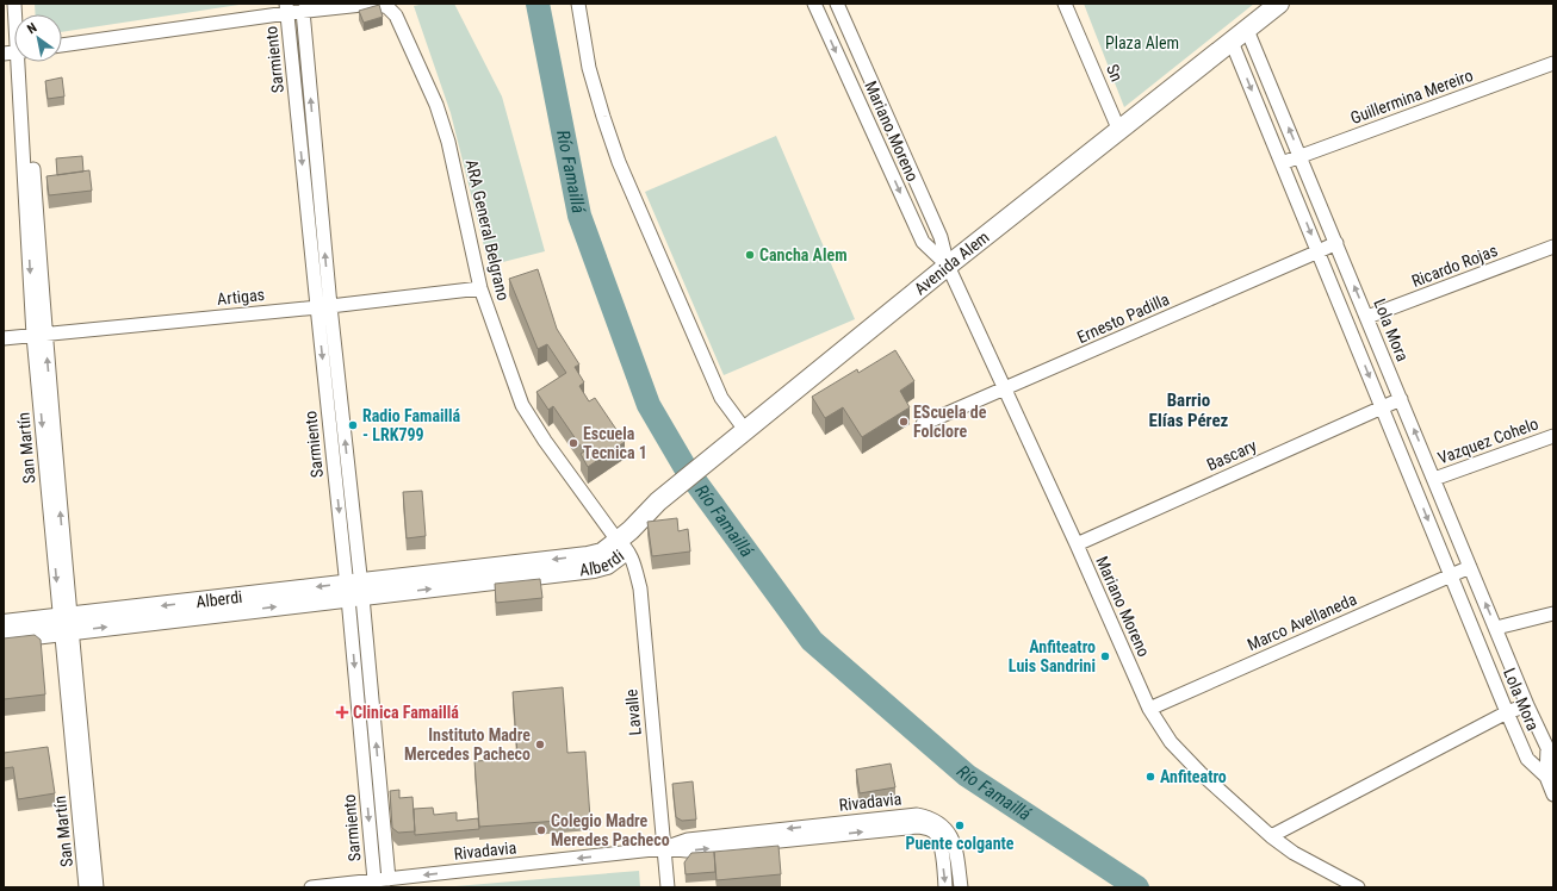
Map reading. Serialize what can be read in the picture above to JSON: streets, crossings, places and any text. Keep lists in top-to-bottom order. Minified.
{"streets":{"street":["Sarmiento","Sn","Guillermina Mereiro","Mariano Moreno","ARA General Belgrano","Avenida Alem","Ricardo Rojas","Artigas","Ernesto Padilla","Lola Mora","Vazquez Cohelo","San Martín","Bascary","Alberdi","Marco Avellaneda","Lavalle","Rivadavia"]},"crossings":[["Sarmiento","ARA General Belgrano"],["Sarmiento","Artigas"],["Sarmiento","Alberdi"],["Sarmiento","Rivadavia"],["Sn","Avenida Alem"],["Guillermina Mereiro","Lola Mora"],["Mariano Moreno","Avenida Alem"],["Mariano Moreno","Ernesto Padilla"],["Mariano Moreno","Bascary"],["Mariano Moreno","Marco Avellaneda"],["ARA General Belgrano","Avenida Alem"],["ARA General Belgrano","Artigas"],["ARA General Belgrano","Alberdi"],["ARA General Belgrano","Lavalle"],["Avenida Alem","Lola Mora"],["Avenida Alem","Alberdi"],["Avenida Alem","Lavalle"],["Ricardo Rojas","Lola Mora"],["Artigas","San Martín"],["Ernesto Padilla","Lola Mora"],["Lola Mora","Vazquez Cohelo"],["Lola Mora","Bascary"],["Lola Mora","Marco Avellaneda"],["San Martín","Alberdi"],["Alberdi","Lavalle"],["Lavalle","Rivadavia"]],"one_way":["Rivadavia"],"districts":["Barrio Elías Pérez"],"water":["Río Famaillá"],"parks":["Plaza Alem"],"places":{"other":["Cancha Alem","EScuela de Folclore","Radio Famaillá - LRK799","Escuela Tecnica 1","Anfiteatro Luis Sandrini","Instituto Madre Mercedes Pacheco","Anfiteatro","Puente colgante","Colegio Madre Meredes Pacheco"],"health":["Clinica Famaillá"]},"north":"top left"}
